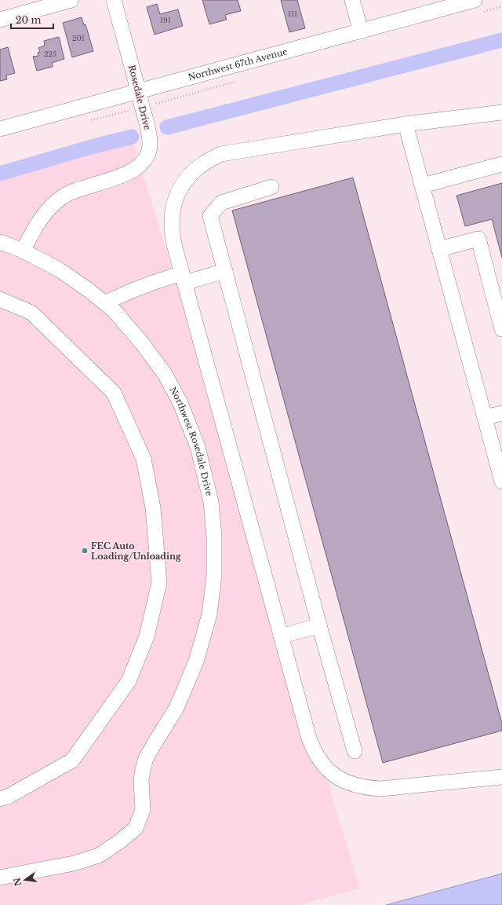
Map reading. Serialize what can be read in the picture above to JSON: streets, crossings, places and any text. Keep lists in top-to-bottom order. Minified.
{"streets":{"street":["Northwest 67th Avenue","Rosedale Drive","Northwest Rosedale Drive"]},"crossings":[["Northwest 67th Avenue","Rosedale Drive"],["Rosedale Drive","Northwest Rosedale Drive"]],"places":["FEC Auto Loading/Unloading"],"house_numbers":["111","191","201","225"],"scale_bar":"20 m","north":"left"}
